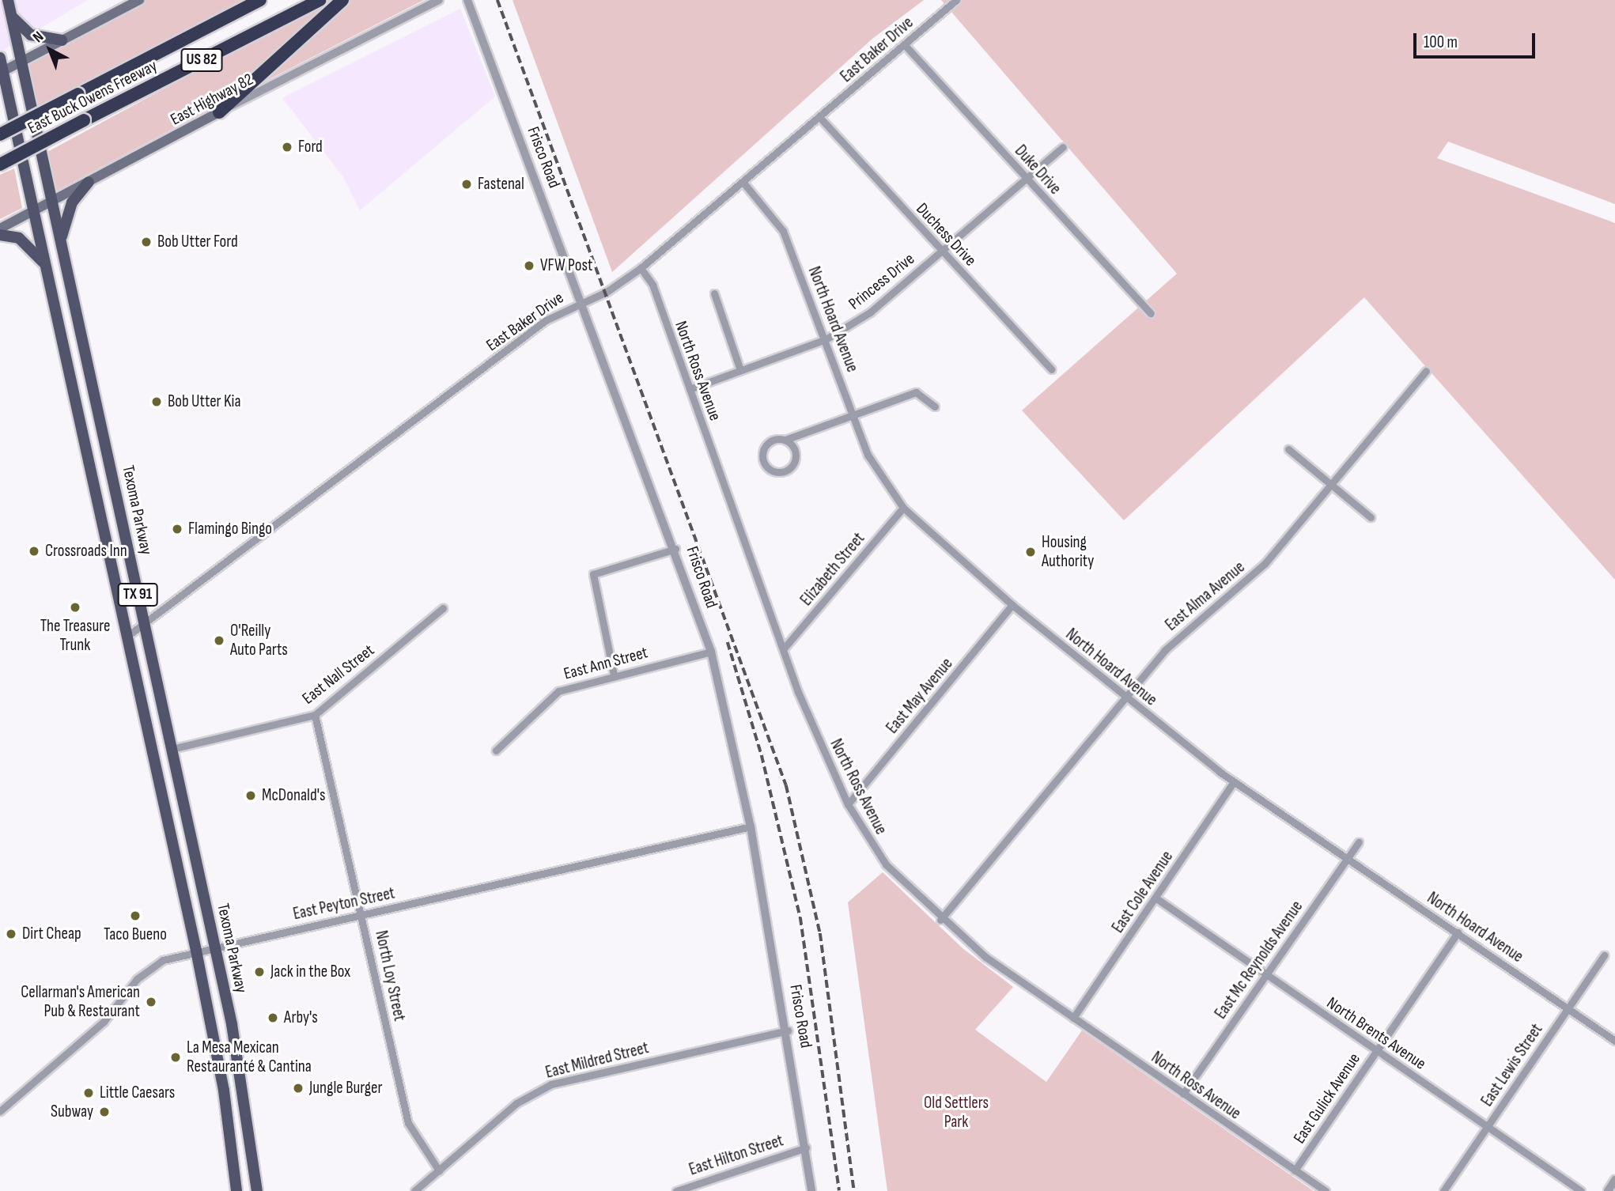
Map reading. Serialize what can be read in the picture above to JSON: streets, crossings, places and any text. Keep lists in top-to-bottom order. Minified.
{"streets":{"highway":["US 82","East Buck Owens Freeway"],"main road":["East Highway 82","Texoma Parkway","TX 91"],"street":["East Baker Drive","Frisco Road","Duke Drive","Duchess Drive","Princess Drive","North Hoard Avenue","North Ross Avenue","Elizabeth Street","East Alma Avenue","East Ann Street","East Nall Street","East May Avenue","East Cole Avenue","East Peyton Street","East Mc Reynolds Avenue","North Loy Street","North Brents Avenue","East Mildred Street","East Lewis Street","East Gulick Avenue","East Hilton Street"]},"crossings":[["East Baker Drive","Frisco Road"],["East Baker Drive","Duke Drive"],["East Baker Drive","Duchess Drive"],["East Baker Drive","North Hoard Avenue"],["East Baker Drive","North Ross Avenue"],["East Baker Drive","Texoma Parkway"],["East Baker Drive","TX 91"],["East Highway 82","Texoma Parkway"],["East Highway 82","TX 91"],["Frisco Road","East Ann Street"],["Frisco Road","East Peyton Street"],["Frisco Road","East Mildred Street"],["Frisco Road","East Hilton Street"],["Duke Drive","Princess Drive"],["Duchess Drive","Princess Drive"],["Princess Drive","North Hoard Avenue"],["Princess Drive","North Ross Avenue"],["North Hoard Avenue","Elizabeth Street"],["North Hoard Avenue","East Alma Avenue"],["North Hoard Avenue","East May Avenue"],["North Hoard Avenue","East Cole Avenue"],["North Hoard Avenue","East Mc Reynolds Avenue"],["North Hoard Avenue","East Lewis Street"],["North Hoard Avenue","East Gulick Avenue"],["North Ross Avenue","Elizabeth Street"],["North Ross Avenue","East Alma Avenue"],["North Ross Avenue","East May Avenue"],["North Ross Avenue","East Cole Avenue"],["North Ross Avenue","East Mc Reynolds Avenue"],["North Ross Avenue","East Gulick Avenue"],["Texoma Parkway","East Nall Street"],["Texoma Parkway","East Peyton Street"],["TX 91","East Peyton Street"],["East Nall Street","North Loy Street"],["East Cole Avenue","North Brents Avenue"],["East Peyton Street","North Loy Street"],["East Mc Reynolds Avenue","North Brents Avenue"],["North Loy Street","East Mildred Street"],["North Brents Avenue","East Lewis Street"],["North Brents Avenue","East Gulick Avenue"]],"parks":["Old Settlers Park"],"places":["Ford","Fastenal","Bob Utter Ford","VFW Post","Bob Utter Kia","Flamingo Bingo","Crossroads Inn","Housing Authority","The Treasure Trunk","O'Reilly Auto Parts","McDonald's","Taco Bueno","Dirt Cheap","Jack in the Box","Cellarman's American Pub & Restaurant","Arby's","La Mesa Mexican Restauranté & Cantina","Jungle Burger","Little Caesars","Subway"],"scale_bar":"100 m","north":"top left"}
